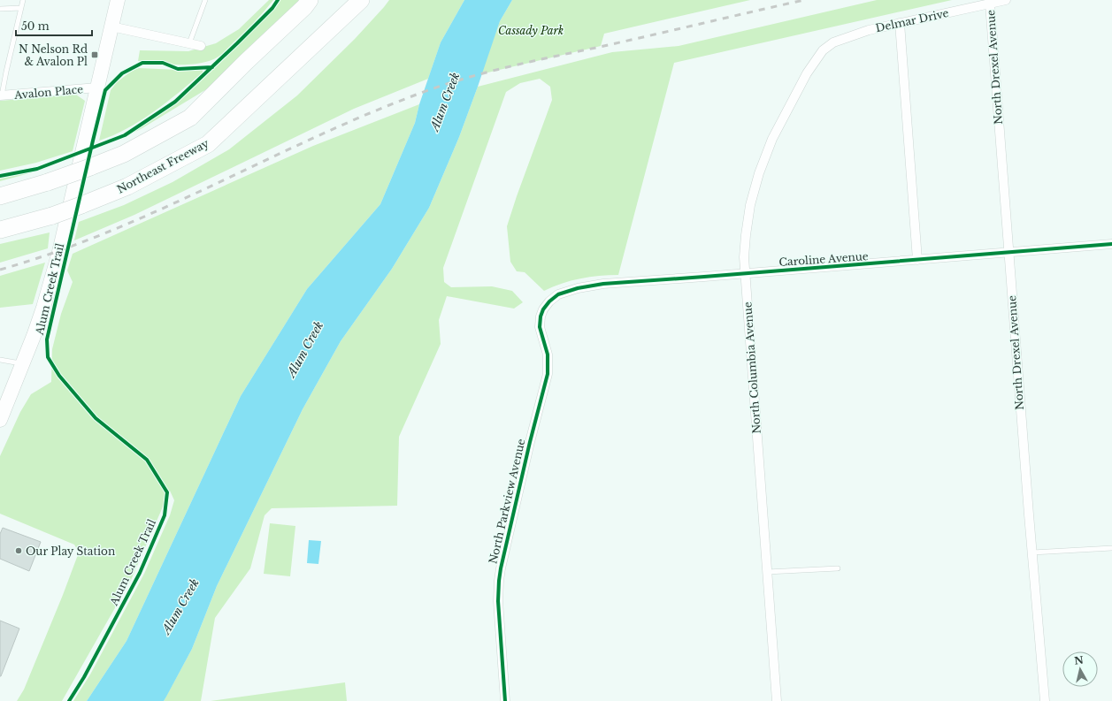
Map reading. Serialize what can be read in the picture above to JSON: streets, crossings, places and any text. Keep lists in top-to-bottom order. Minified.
{"streets":{"highway":["Northeast Freeway"],"street":["Delmar Drive","North Drexel Avenue","Avalon Place","Caroline Avenue","North Columbia Avenue","North Parkview Avenue"],"cycle path":["Alum Creek Trail"]},"crossings":[["Delmar Drive","North Drexel Avenue"],["Delmar Drive","North Columbia Avenue"],["North Drexel Avenue","Caroline Avenue"],["Caroline Avenue","North Columbia Avenue"],["Caroline Avenue","North Parkview Avenue"]],"water":["Alum Creek"],"parks":["Cassady Park"],"places":{"transit":["N Nelson Rd & Avalon Pl"],"other":["Our Play Station"]},"scale_bar":"50 m","north":"top"}
